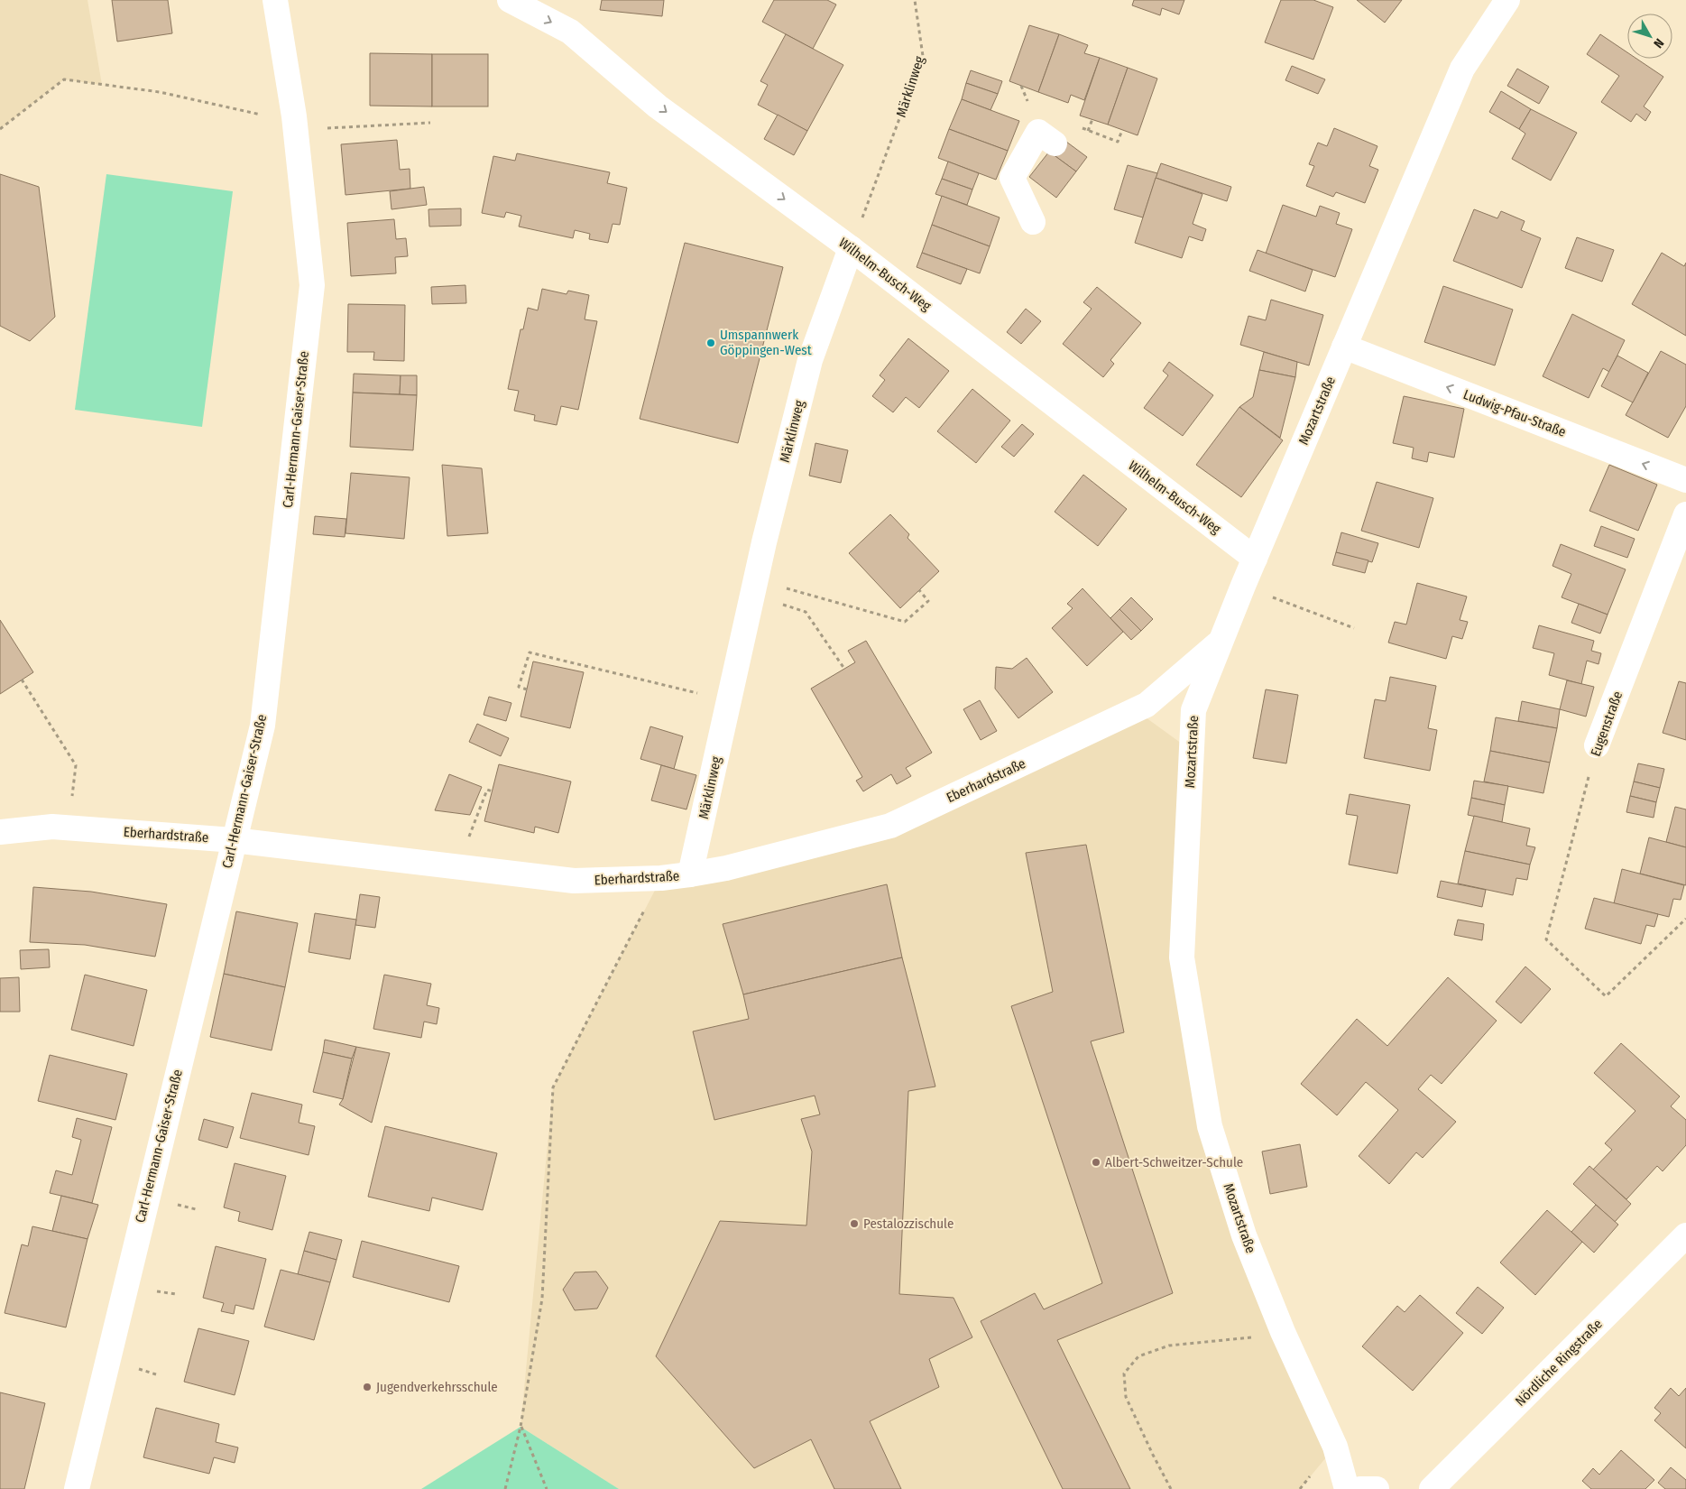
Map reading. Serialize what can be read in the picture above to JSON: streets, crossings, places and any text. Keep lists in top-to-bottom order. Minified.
{"streets":{"street":["Märklinweg","Wilhelm-Busch-Weg","Mozartstraße","Ludwig-Pfau-Straße","Carl-Hermann-Gaiser-Straße","Eugenstraße","Eberhardstraße","Nördliche Ringstraße"]},"crossings":[["Märklinweg","Wilhelm-Busch-Weg"],["Märklinweg","Eberhardstraße"],["Wilhelm-Busch-Weg","Mozartstraße"],["Mozartstraße","Ludwig-Pfau-Straße"],["Mozartstraße","Eberhardstraße"],["Carl-Hermann-Gaiser-Straße","Eberhardstraße"]],"one_way":["Wilhelm-Busch-Weg","Ludwig-Pfau-Straße"],"places":["Umspannwerk Göppingen-West","Albert-Schweitzer-Schule","Pestalozzischule","Jugendverkehrsschule"],"north":"bottom right"}
